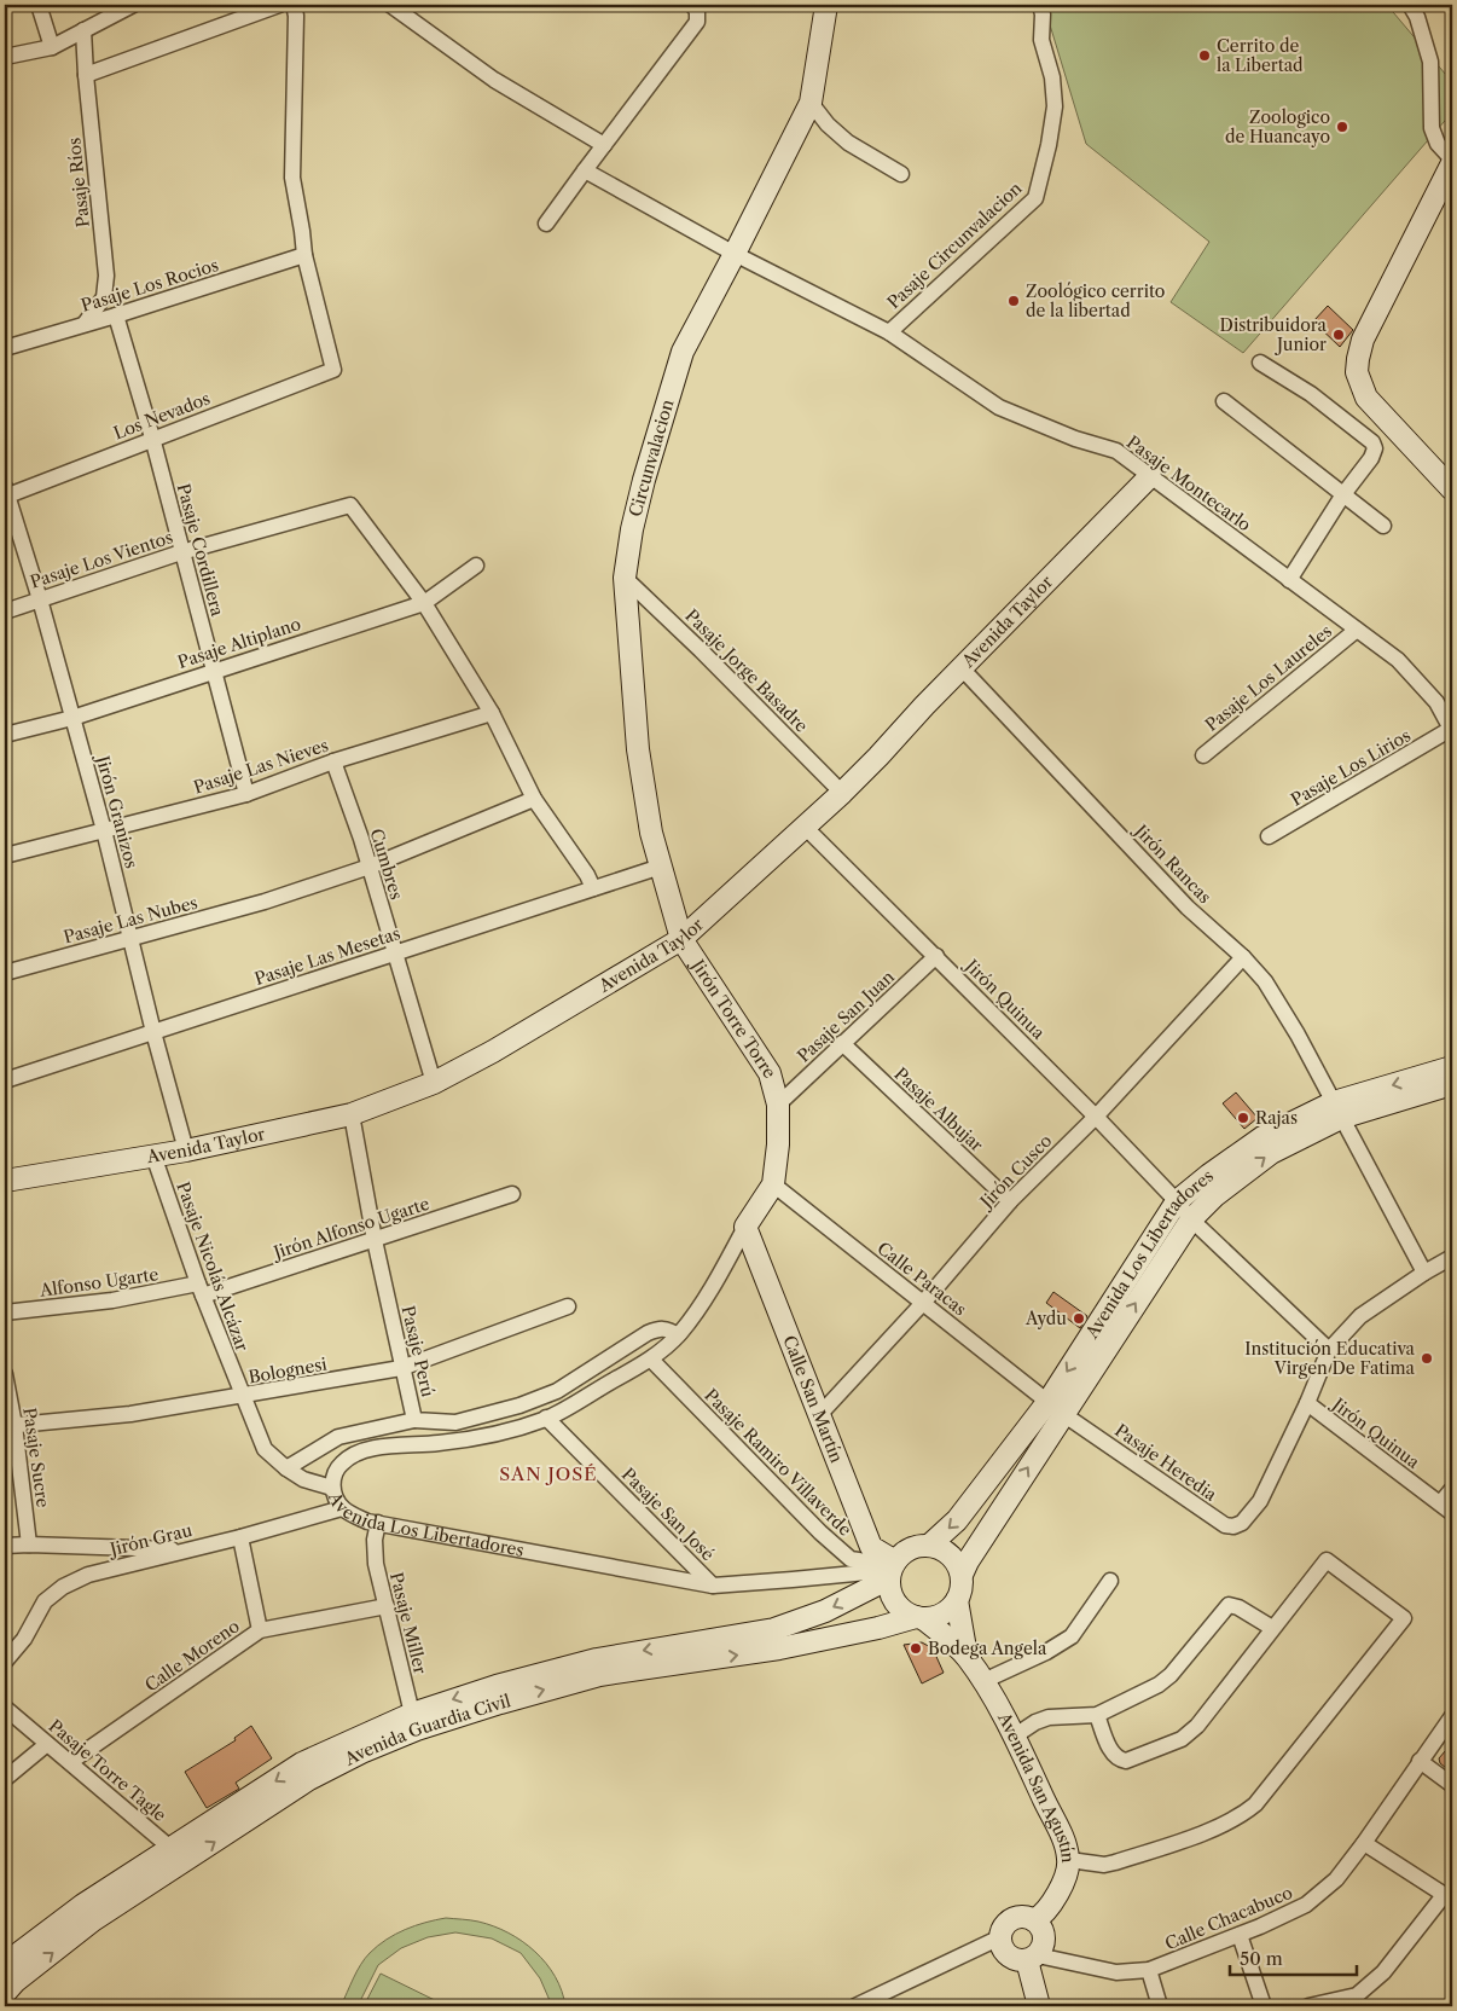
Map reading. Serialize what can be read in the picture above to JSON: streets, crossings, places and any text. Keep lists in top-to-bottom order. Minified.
{"streets":{"street":["Pasaje Ríos","Pasaje Circunvalacion","Pasaje Los Rocios","Los Nevados","Circunvalacion","Pasaje Montecarlo","Pasaje Cordillera","Pasaje Los Vientos","Avenida Taylor","Pasaje Altiplano","Pasaje Jorge Basadre","Pasaje Los Laureles","Pasaje Las Nieves","Pasaje Los Lirios","Jirón Granizos","Cumbres","Jirón Rancas","Pasaje Las Nubes","Pasaje Las Mesetas","Jirón Quinua","Pasaje San Juan","Jirón Torre Torre","Pasaje Albujar","Jirón Cusco","Jirón Alfonso Ugarte","Avenida Los Libertadores","Pasaje Nicolás Alcázar","Calle Paracas","Alfonso Ugarte","Pasaje Perú","Bolognesi","Calle San Martín","Pasaje Sucre","Pasaje Ramiro Villaverde","Pasaje Heredia","Pasaje San José","Jirón Grau","Pasaje Miller","Calle Moreno","Avenida Guardia Civil","Pasaje Torre Tagle","Avenida San Agustín","Calle Chacabuco"]},"crossings":[["Pasaje Ríos","Pasaje Los Rocios"],["Pasaje Circunvalacion","Pasaje Montecarlo"],["Pasaje Los Rocios","Los Nevados"],["Pasaje Los Rocios","Pasaje Cordillera"],["Los Nevados","Pasaje Cordillera"],["Los Nevados","Jirón Granizos"],["Circunvalacion","Pasaje Montecarlo"],["Circunvalacion","Avenida Taylor"],["Circunvalacion","Pasaje Jorge Basadre"],["Circunvalacion","Pasaje Las Mesetas"],["Circunvalacion","Jirón Torre Torre"],["Pasaje Montecarlo","Avenida Taylor"],["Pasaje Montecarlo","Pasaje Los Laureles"],["Pasaje Montecarlo","Pasaje Los Lirios"],["Pasaje Cordillera","Pasaje Los Vientos"],["Pasaje Cordillera","Pasaje Altiplano"],["Pasaje Cordillera","Pasaje Las Nieves"],["Pasaje Los Vientos","Pasaje Altiplano"],["Pasaje Los Vientos","Jirón Granizos"],["Avenida Taylor","Pasaje Jorge Basadre"],["Avenida Taylor","Jirón Granizos"],["Avenida Taylor","Cumbres"],["Avenida Taylor","Jirón Rancas"],["Avenida Taylor","Jirón Quinua"],["Avenida Taylor","Jirón Torre Torre"],["Avenida Taylor","Pasaje Nicolás Alcázar"],["Avenida Taylor","Pasaje Perú"],["Pasaje Altiplano","Jirón Granizos"],["Pasaje Las Nieves","Jirón Granizos"],["Pasaje Las Nieves","Cumbres"],["Jirón Granizos","Pasaje Las Nubes"],["Jirón Granizos","Pasaje Las Mesetas"],["Cumbres","Pasaje Las Nubes"],["Cumbres","Pasaje Las Mesetas"],["Jirón Rancas","Jirón Cusco"],["Jirón Rancas","Avenida Los Libertadores"],["Jirón Quinua","Pasaje San Juan"],["Jirón Quinua","Jirón Cusco"],["Jirón Quinua","Avenida Los Libertadores"],["Jirón Quinua","Pasaje Heredia"],["Pasaje San Juan","Jirón Torre Torre"],["Pasaje San Juan","Pasaje Albujar"],["Pasaje San Juan","Avenida Los Libertadores"],["Jirón Torre Torre","Avenida Los Libertadores"],["Pasaje Albujar","Jirón Cusco"],["Jirón Cusco","Calle Paracas"],["Jirón Cusco","Calle San Martín"],["Jirón Alfonso Ugarte","Pasaje Nicolás Alcázar"],["Jirón Alfonso Ugarte","Alfonso Ugarte"],["Jirón Alfonso Ugarte","Pasaje Perú"],["Avenida Los Libertadores","Pasaje Nicolás Alcázar"],["Avenida Los Libertadores","Calle Paracas"],["Avenida Los Libertadores","Pasaje Perú"],["Avenida Los Libertadores","Calle San Martín"],["Avenida Los Libertadores","Pasaje Ramiro Villaverde"],["Avenida Los Libertadores","Pasaje Heredia"],["Avenida Los Libertadores","Pasaje San José"],["Avenida Los Libertadores","Jirón Grau"],["Avenida Los Libertadores","Pasaje Miller"],["Avenida Los Libertadores","Avenida Guardia Civil"],["Avenida Los Libertadores","Avenida San Agustín"],["Pasaje Nicolás Alcázar","Alfonso Ugarte"],["Pasaje Nicolás Alcázar","Bolognesi"],["Calle Paracas","Pasaje Heredia"],["Pasaje Perú","Bolognesi"],["Bolognesi","Pasaje Sucre"],["Calle San Martín","Pasaje Ramiro Villaverde"],["Calle San Martín","Avenida Guardia Civil"],["Calle San Martín","Avenida San Agustín"],["Pasaje Ramiro Villaverde","Avenida Guardia Civil"],["Pasaje Ramiro Villaverde","Avenida San Agustín"],["Pasaje Miller","Calle Moreno"],["Pasaje Miller","Avenida Guardia Civil"],["Calle Moreno","Pasaje Torre Tagle"],["Avenida Guardia Civil","Pasaje Torre Tagle"],["Avenida Guardia Civil","Avenida San Agustín"],["Avenida San Agustín","Calle Chacabuco"]],"districts":["SAN JOSÉ"],"places":["Cerrito de la Libertad","Zoologico de Huancayo","Zoológico cerrito de la libertad","Distribuidora Junior","Rajas","Aydu","Institución Educativa Virgen De Fatima","Bodega Angela"],"scale_bar":"50 m"}
